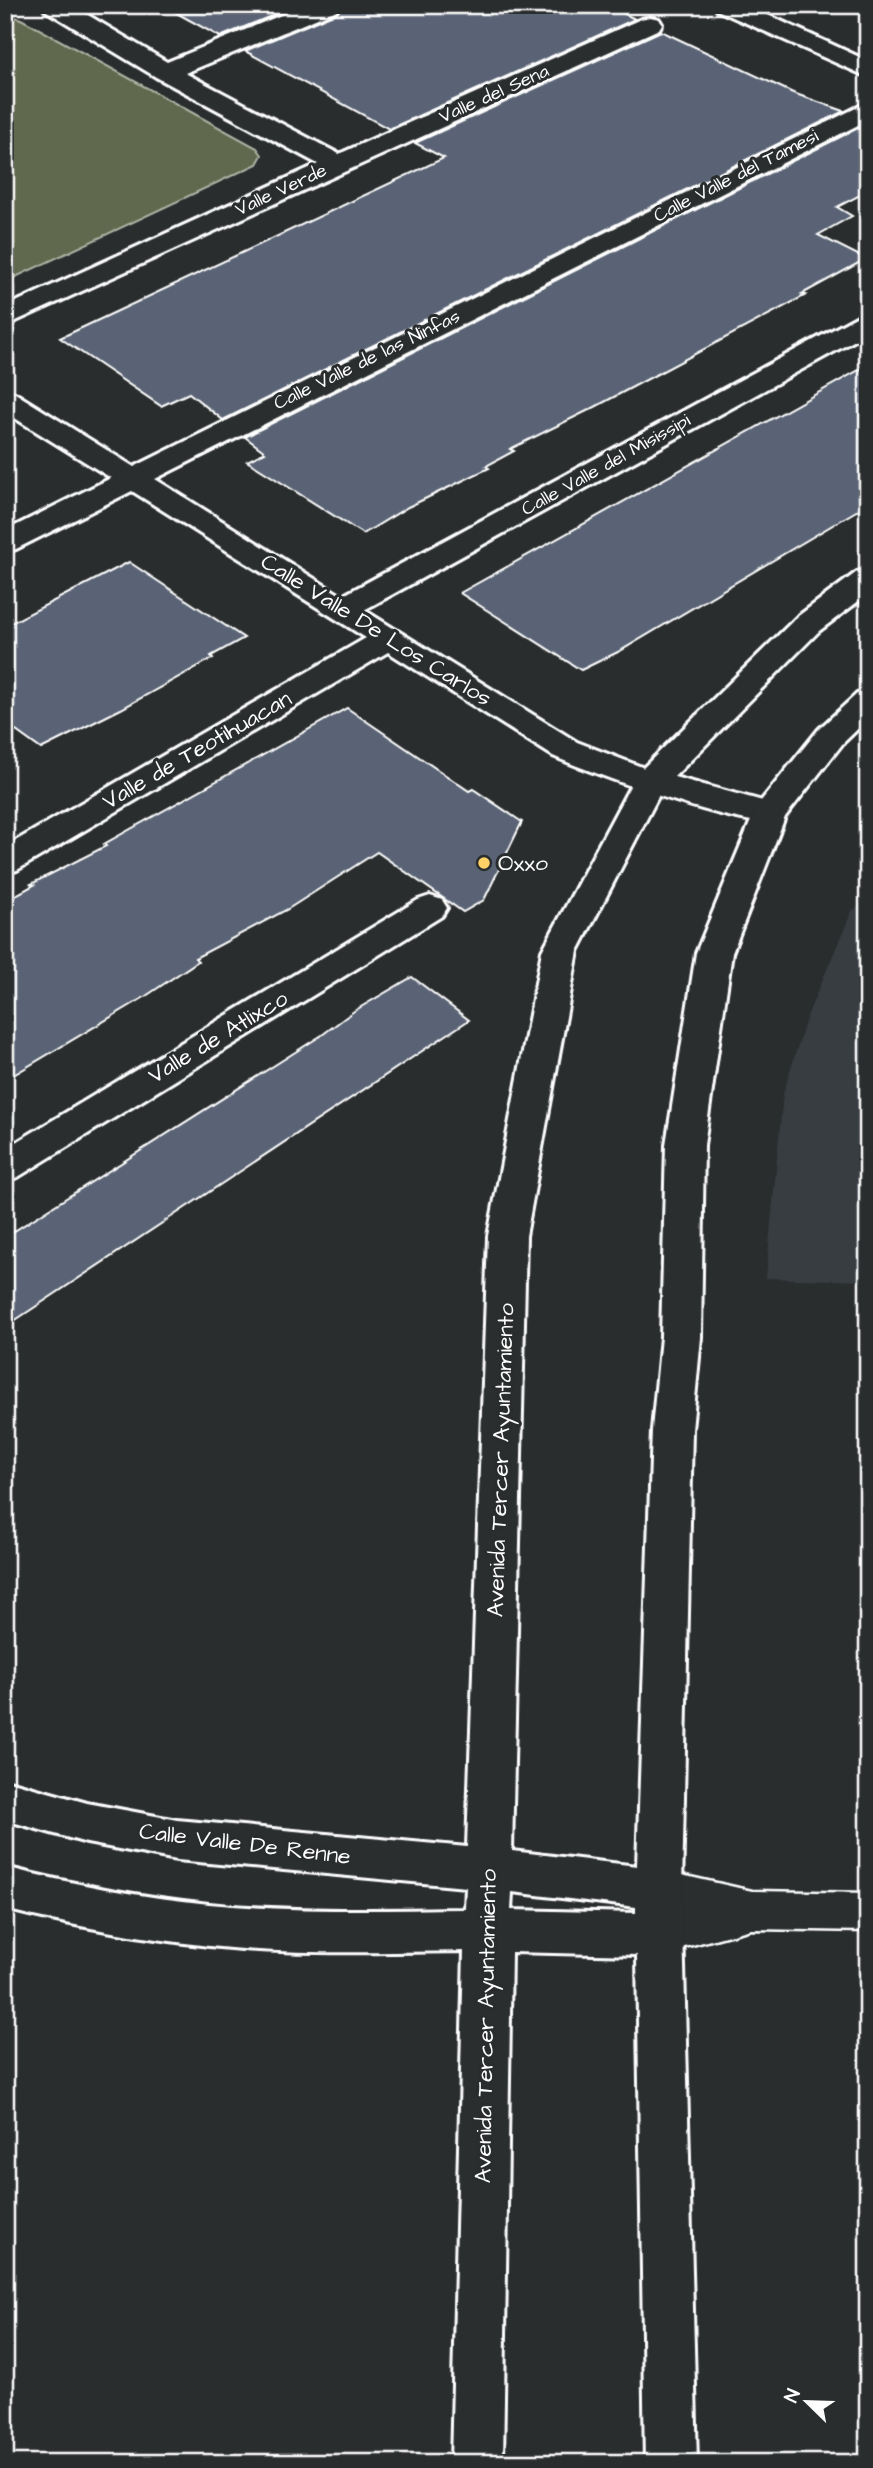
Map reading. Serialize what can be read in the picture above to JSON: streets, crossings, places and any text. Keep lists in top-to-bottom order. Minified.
{"streets":{"street":["Valle del Sena","Calle Valle del Tamesi","Valle Verde","Calle Valle de las Ninfas","Calle Valle del Misissipi","Calle Valle De Los Carlos","Valle de Teotihuacan","Valle de Atlixco","Avenida Tercer Ayuntamiento","Calle Valle De Renne"]},"crossings":[["Valle del Sena","Valle Verde"],["Calle Valle del Tamesi","Calle Valle de las Ninfas"],["Calle Valle de las Ninfas","Calle Valle De Los Carlos"],["Calle Valle del Misissipi","Calle Valle De Los Carlos"],["Calle Valle De Los Carlos","Valle de Teotihuacan"],["Calle Valle De Los Carlos","Avenida Tercer Ayuntamiento"],["Avenida Tercer Ayuntamiento","Calle Valle De Renne"]],"places":["Oxxo"],"north":"top left"}
